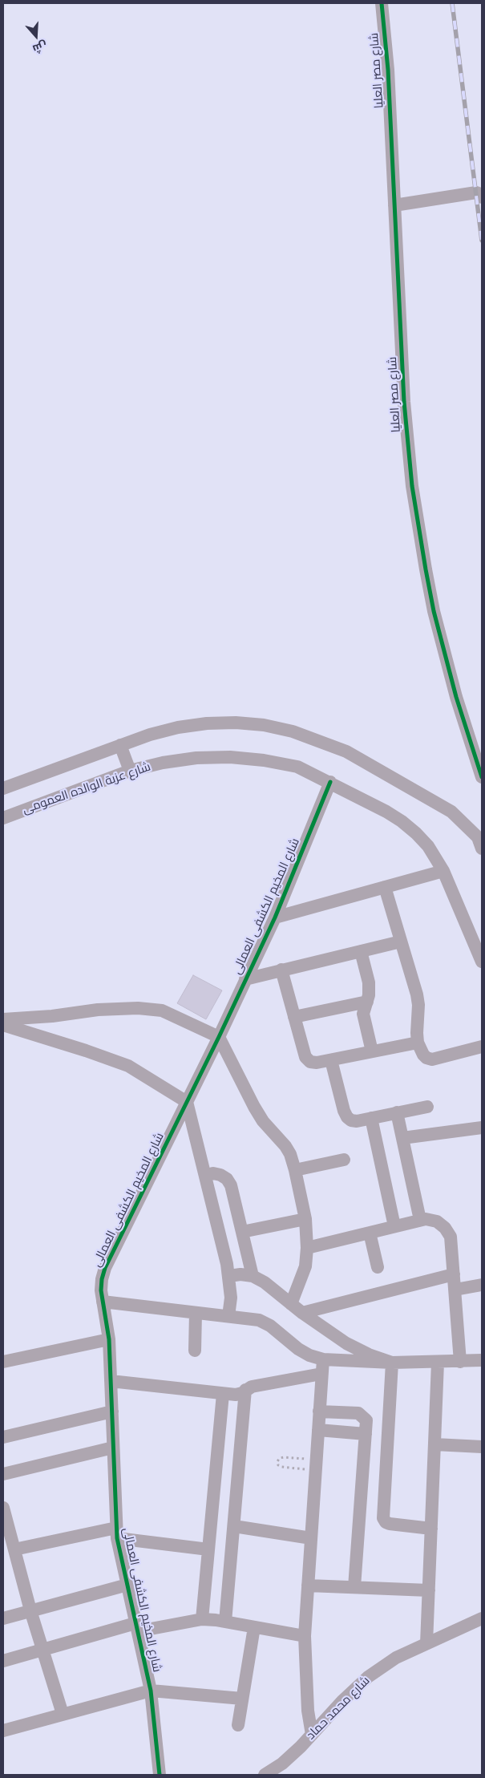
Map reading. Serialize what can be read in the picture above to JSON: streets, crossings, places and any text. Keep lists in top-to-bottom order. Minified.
{"streets":{"street":["شارع مصر العليا","شارع عزبة الوالده العمومى","شارع المخيم الكشفى العمالى","شارع محمد حماد"]},"crossings":[["شارع عزبة الوالده العمومى","شارع المخيم الكشفى العمالى"]],"north":"bottom"}
